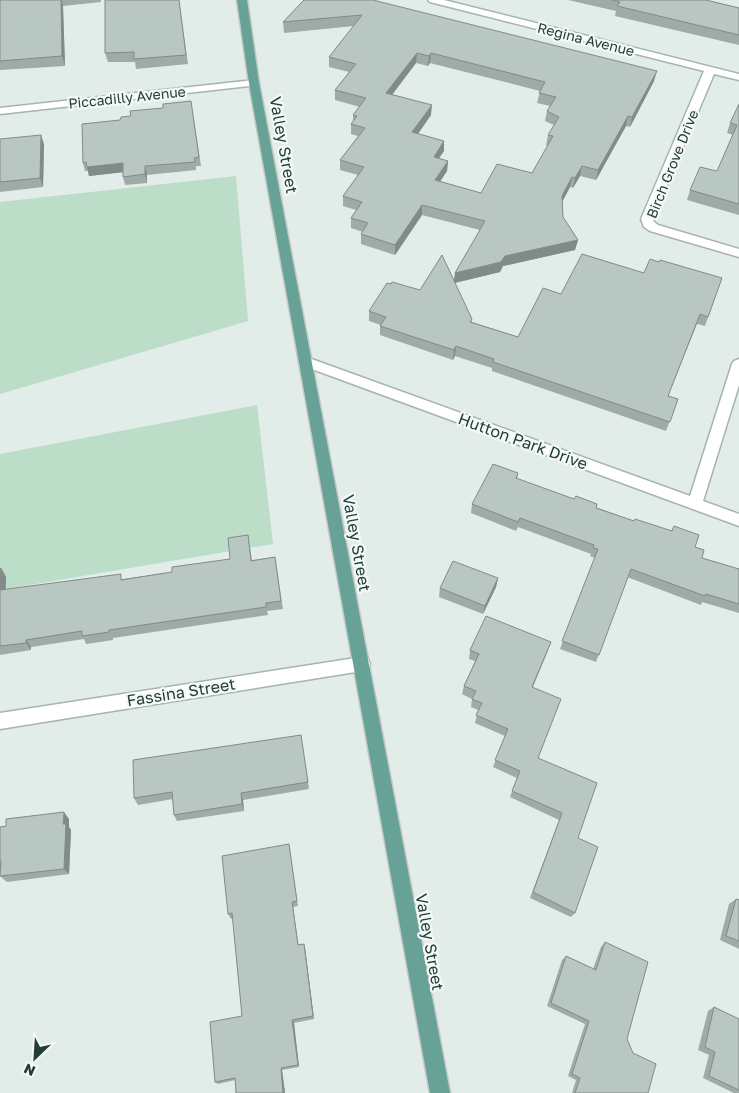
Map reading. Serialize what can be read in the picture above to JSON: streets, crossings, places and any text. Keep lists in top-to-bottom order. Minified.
{"streets":{"main road":["Valley Street"],"street":["Regina Avenue","Piccadilly Avenue","Birch Grove Drive","Hutton Park Drive","Fassina Street"]},"crossings":[["Regina Avenue","Birch Grove Drive"],["Piccadilly Avenue","Valley Street"],["Valley Street","Hutton Park Drive"],["Valley Street","Fassina Street"]],"north":"bottom left"}
